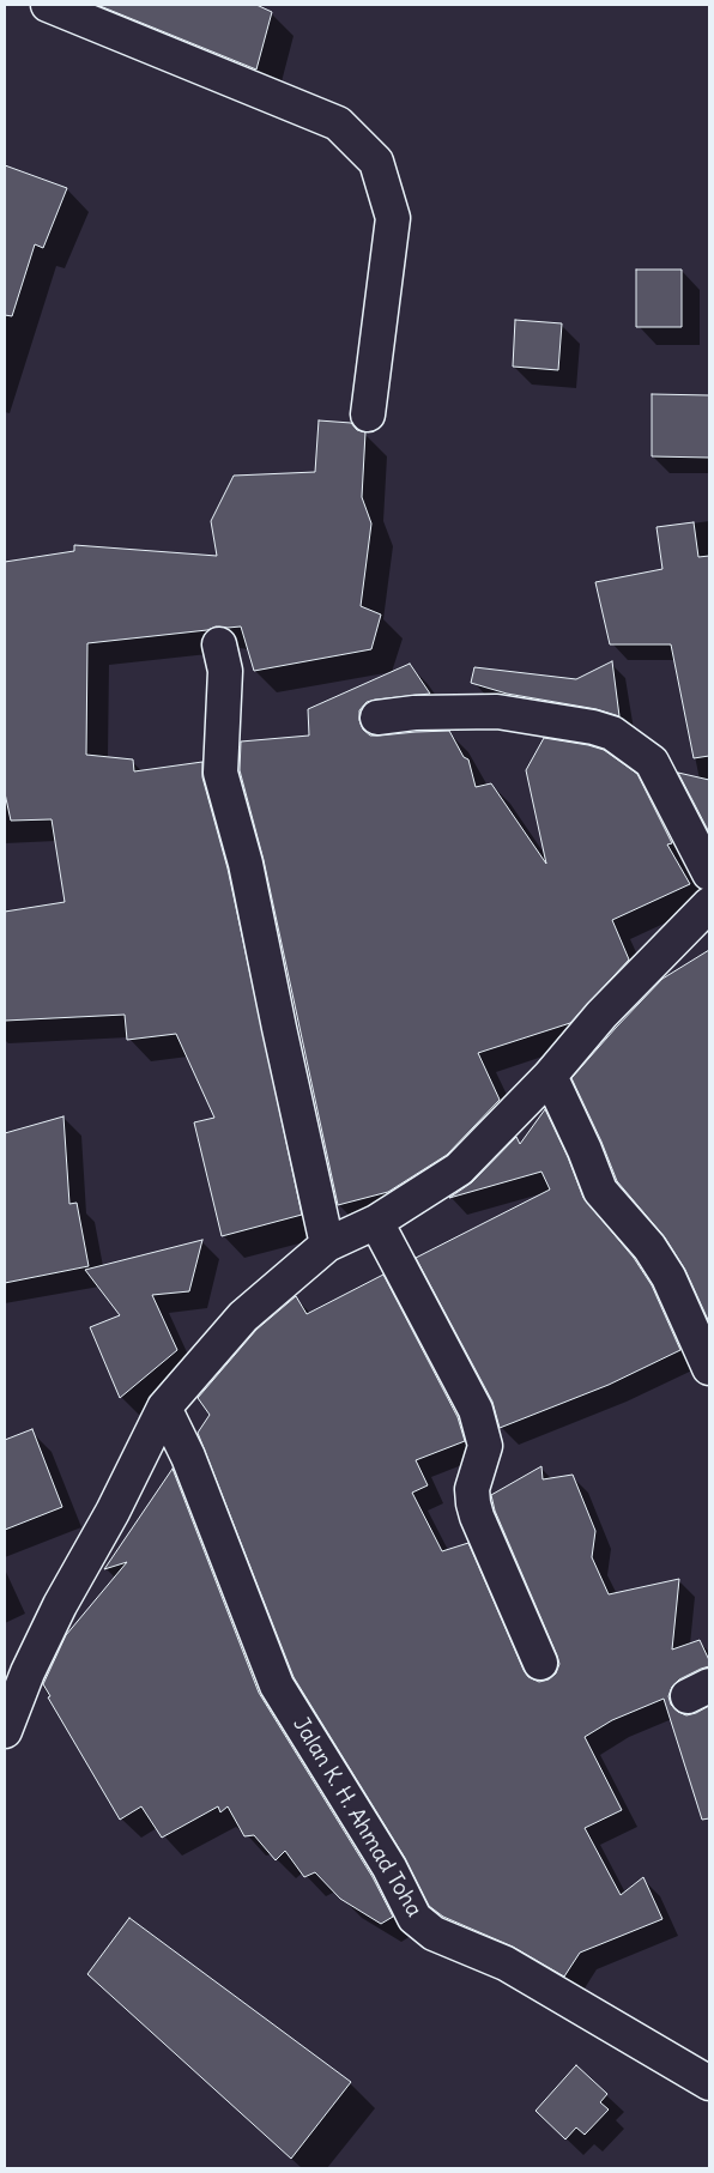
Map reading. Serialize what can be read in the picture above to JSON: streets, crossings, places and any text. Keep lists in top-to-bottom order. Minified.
{"streets":{"street":["Jalan K. H. Ahmad Toha"]}}
